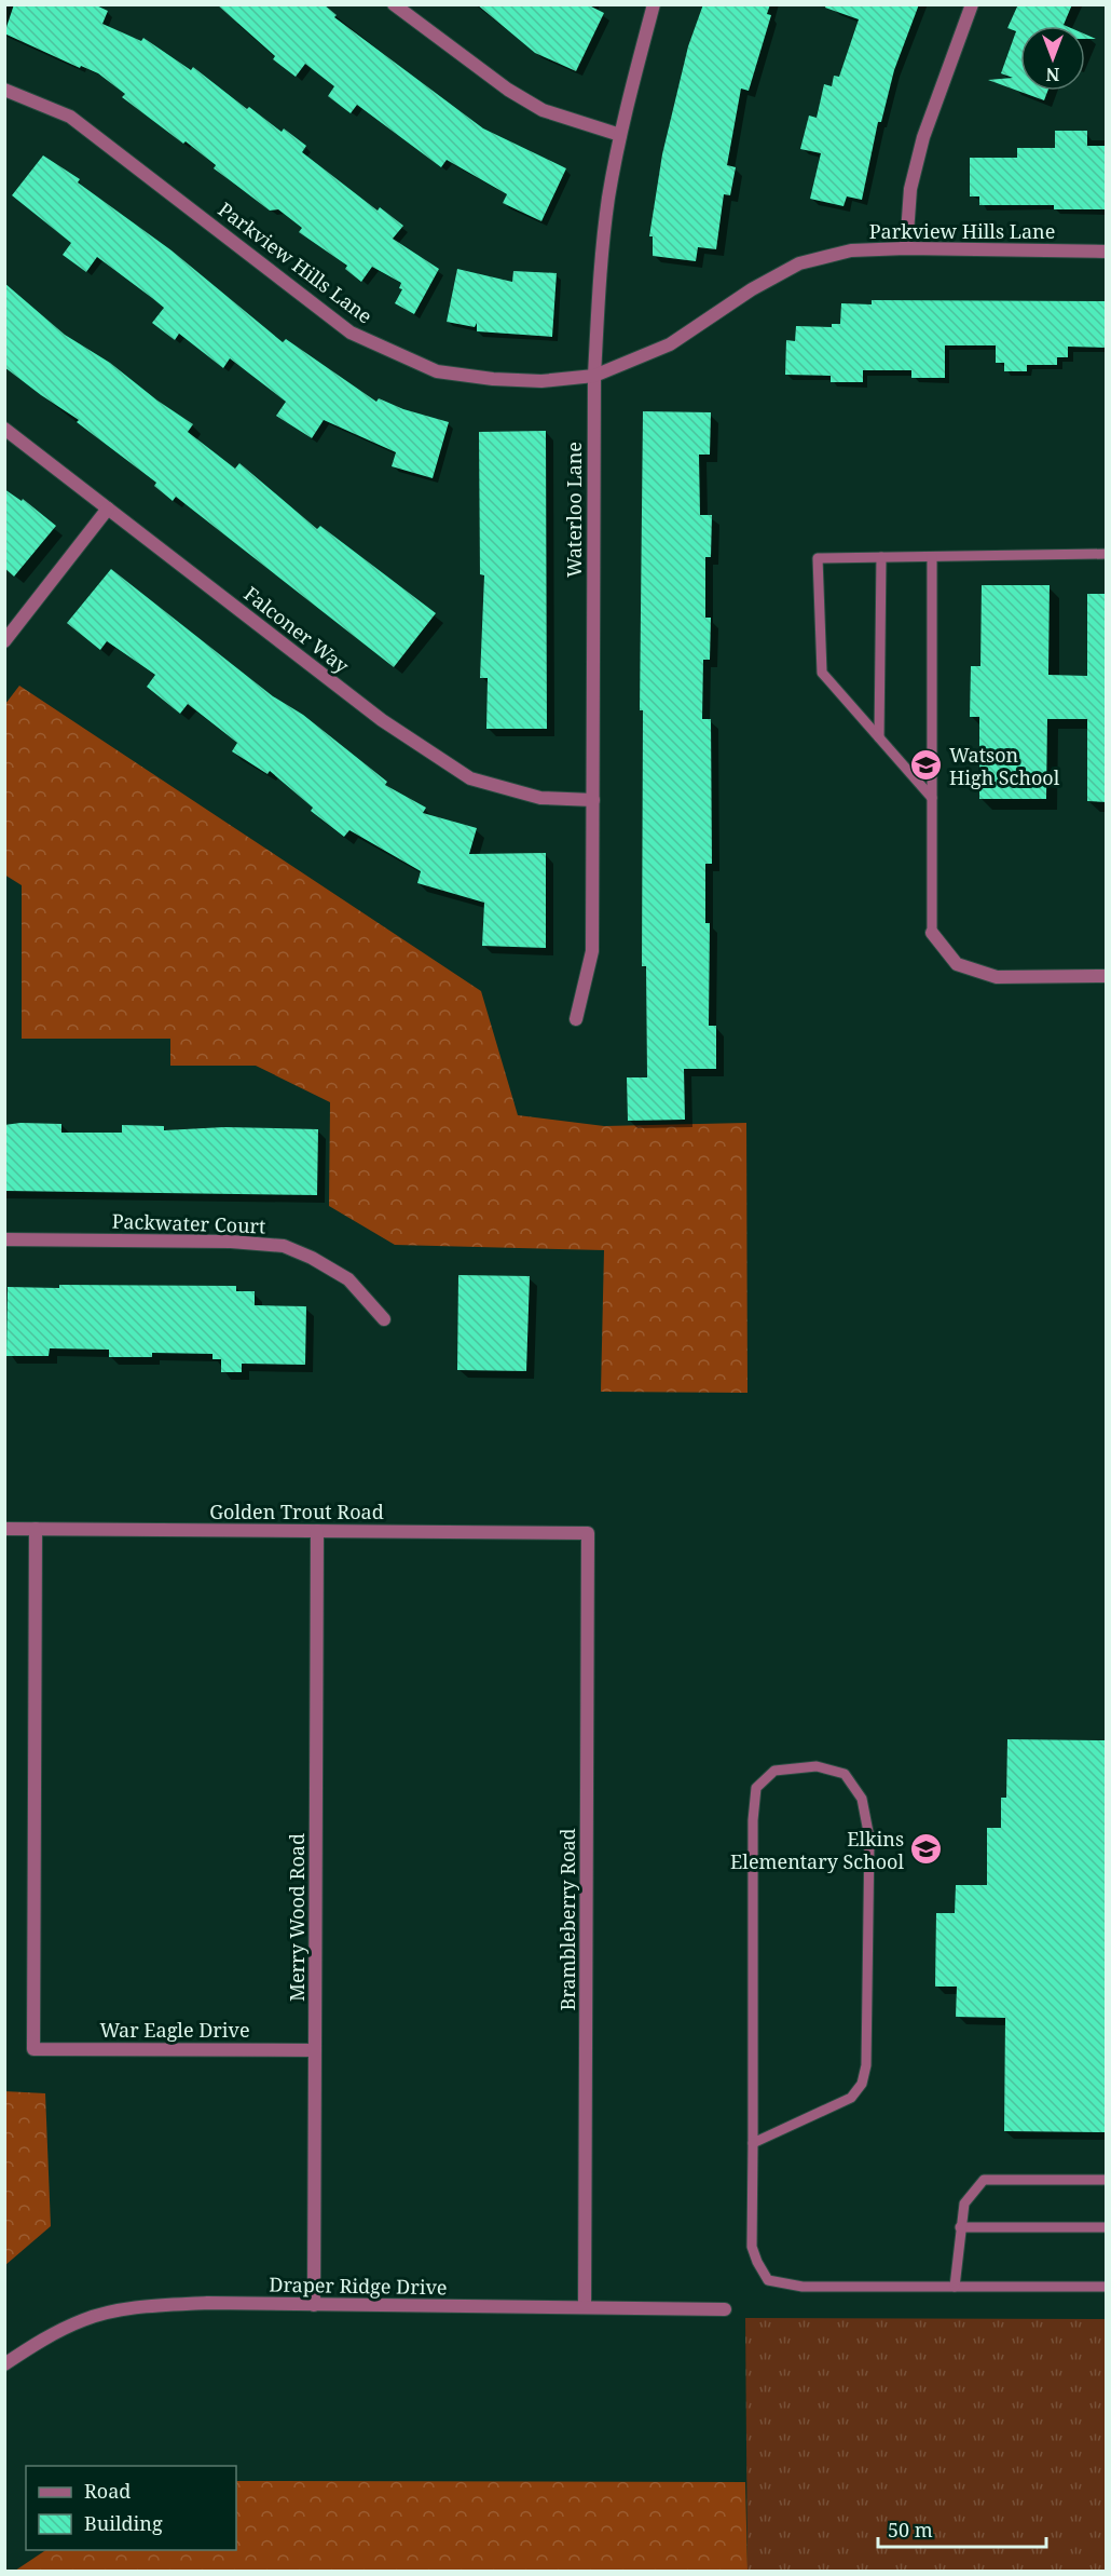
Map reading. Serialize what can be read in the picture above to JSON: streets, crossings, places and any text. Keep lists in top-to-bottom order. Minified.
{"streets":{"street":["Parkview Hills Lane","Waterloo Lane","Falconer Way","Packwater Court","Golden Trout Road","Merry Wood Road","Brambleberry Road","War Eagle Drive","Draper Ridge Drive"]},"crossings":[["Parkview Hills Lane","Waterloo Lane"],["Waterloo Lane","Falconer Way"],["Golden Trout Road","Merry Wood Road"],["Golden Trout Road","Brambleberry Road"],["Golden Trout Road","War Eagle Drive"],["Merry Wood Road","War Eagle Drive"],["Merry Wood Road","Draper Ridge Drive"],["Brambleberry Road","Draper Ridge Drive"]],"places":{"school or university":["Watson High School","Elkins Elementary School"]},"legend":["Road","Building"],"scale_bar":"50 m","north":"bottom"}
